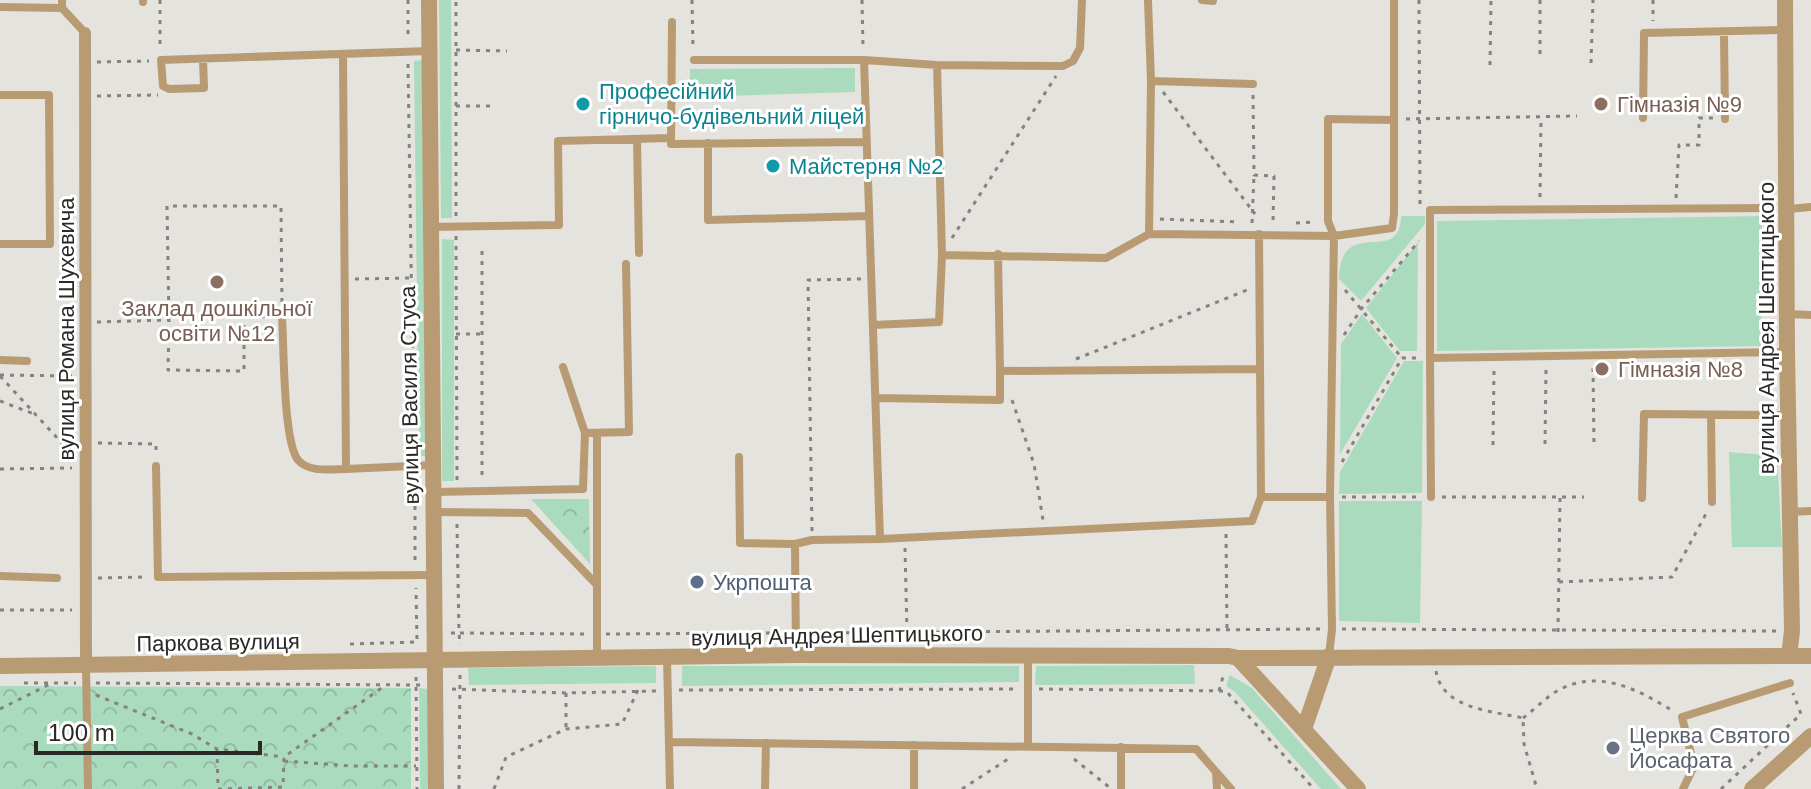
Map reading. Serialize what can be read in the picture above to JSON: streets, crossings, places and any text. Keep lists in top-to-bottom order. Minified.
{"streets":{"street":["вулиця Андрея Шептицького","вулиця Романа Шухевича","вулиця Василя Стуса","Паркова вулиця"]},"crossings":[["вулиця Андрея Шептицького","вулиця Василя Стуса"],["вулиця Андрея Шептицького","Паркова вулиця"],["вулиця Романа Шухевича","Паркова вулиця"],["вулиця Василя Стуса","Паркова вулиця"]],"places":["Професійний гірничо-будівельний ліцей","Гімназія №9","Майстерня №2","Заклад дошкільної освіти №12","Гімназія №8","Укрпошта","Церква Святого Йосафата"],"scale_bar":"100 m"}
